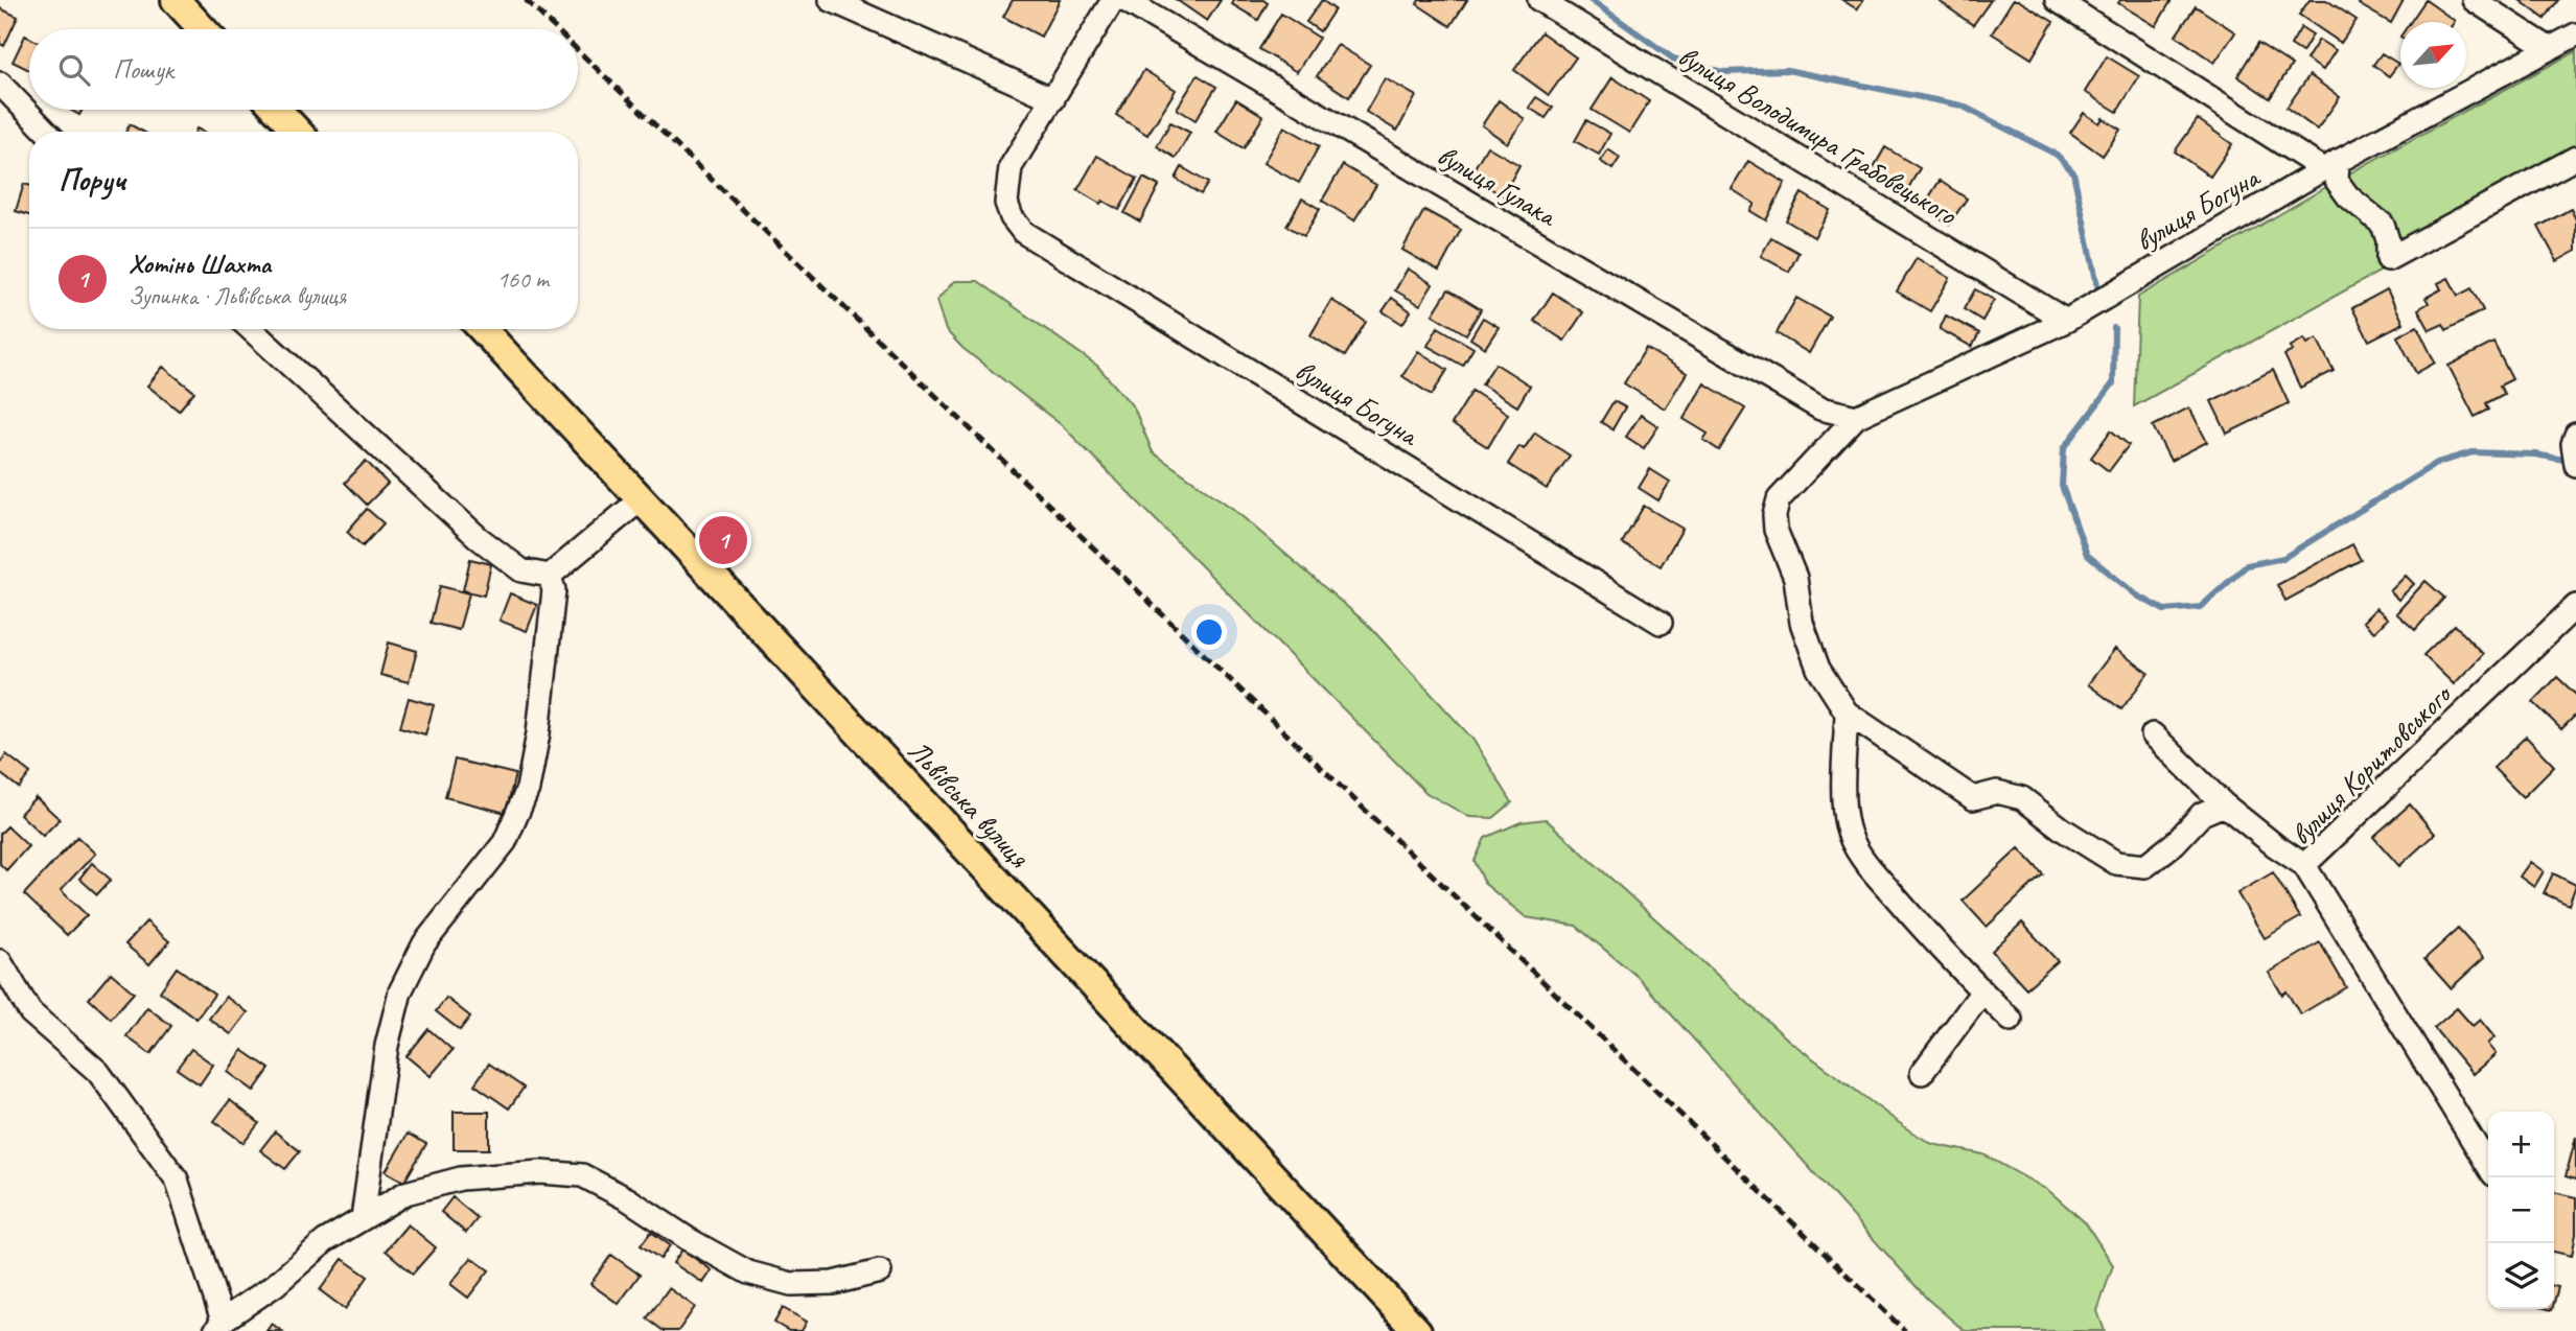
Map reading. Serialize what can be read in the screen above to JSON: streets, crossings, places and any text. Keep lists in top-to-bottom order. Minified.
{"streets":{"main road":["Львівська вулиця"],"street":["вулиця Володимира Грабовецького","вулиця Гулака","вулиця Богуна","вулиця Коритовського"]},"crossings":[["вулиця Володимира Грабовецького","вулиця Богуна"],["вулиця Гулака","вулиця Богуна"]],"north":"top right","page":{"search":"Пошук","heading":"Поруч","list":[{"mark":"1","name":"Хотінь Шахта","note":"Зупинка · Львівська вулиця","value":"160 m"}],"pins":"1","map_buttons":["+","−"]}}
